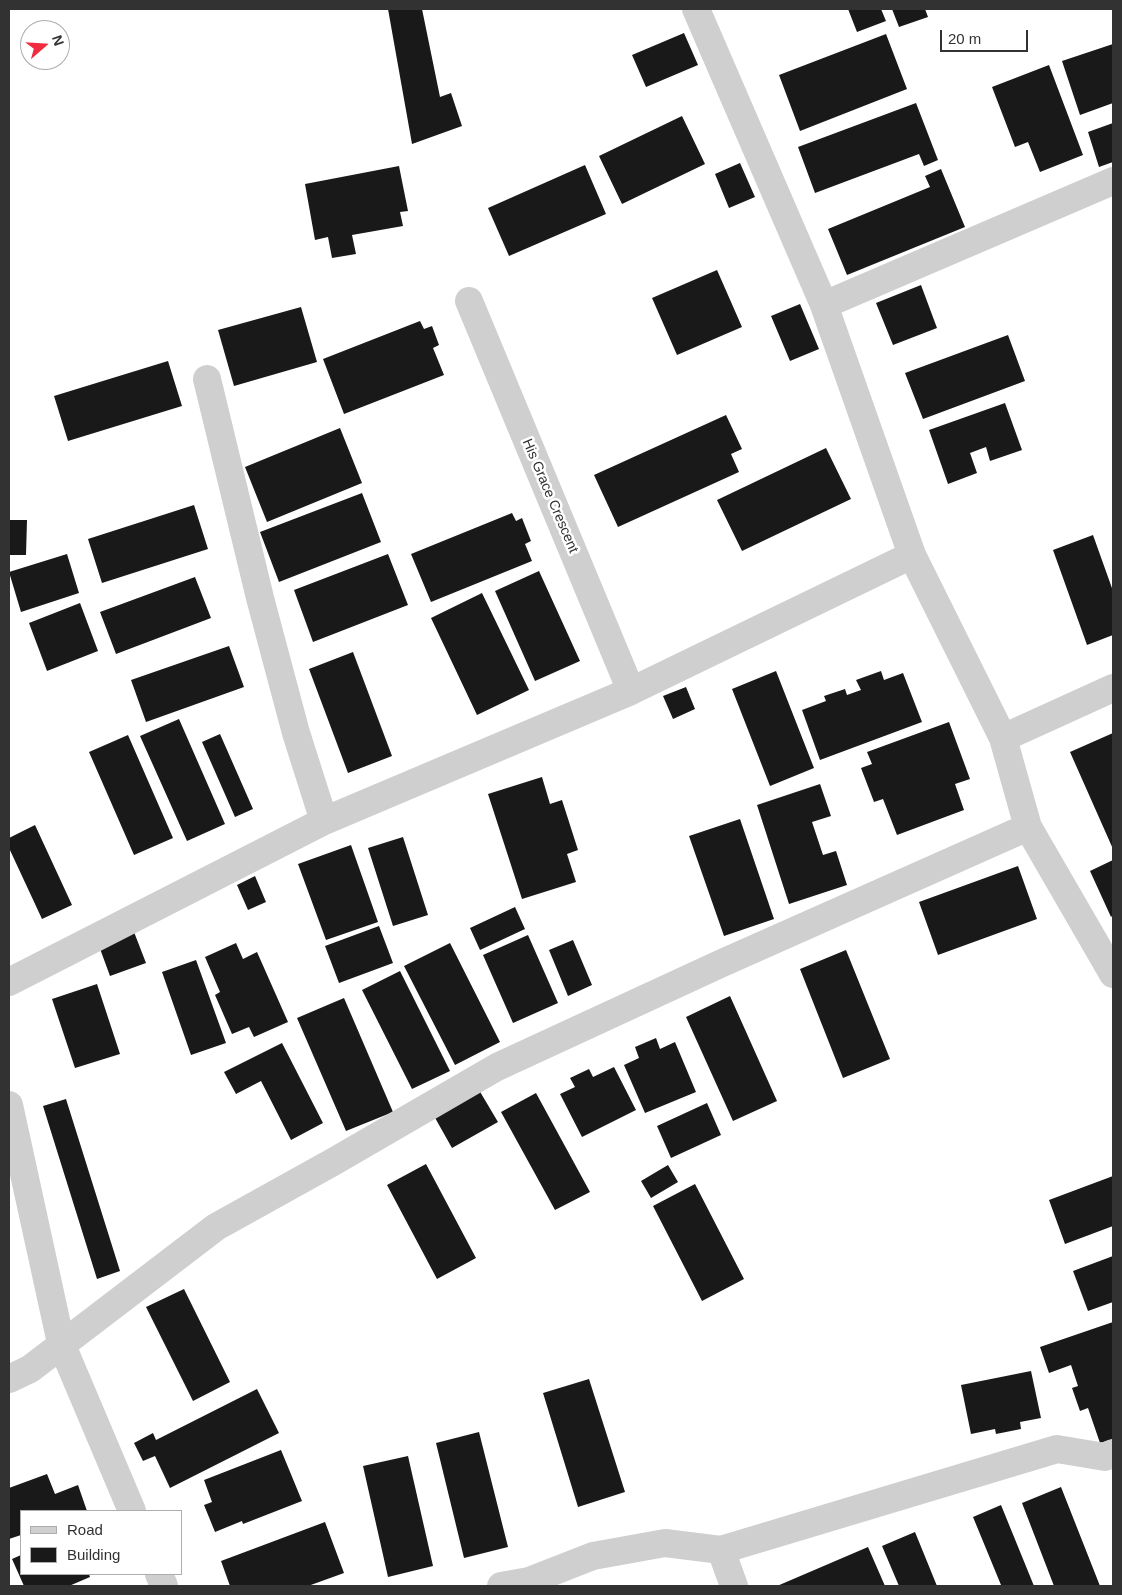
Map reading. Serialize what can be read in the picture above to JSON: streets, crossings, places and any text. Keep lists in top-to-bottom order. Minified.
{"streets":{"street":["His Grace Crescent"]},"legend":["Road","Building"],"scale_bar":"20 m","north":"right"}
